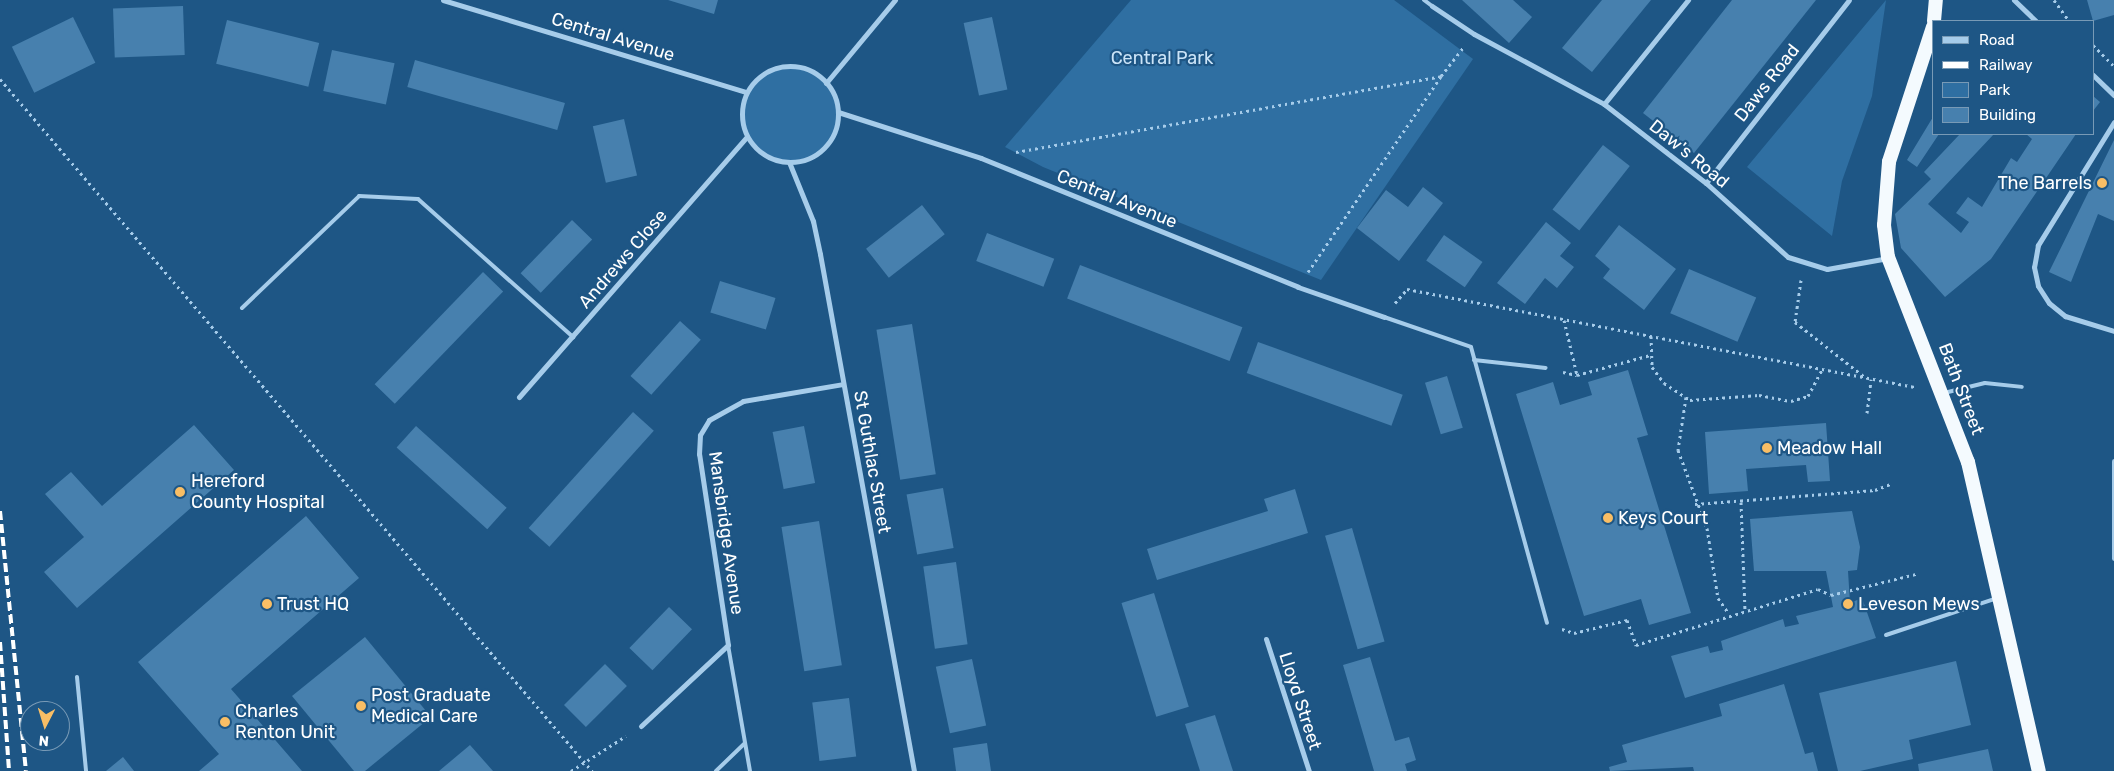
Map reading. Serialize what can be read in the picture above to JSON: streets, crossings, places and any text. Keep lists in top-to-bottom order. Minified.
{"streets":{"highway":["Bath Street"],"street":["Central Avenue","Daws Road","Daw's Road","Andrews Close","St Guthlac Street","Mansbridge Avenue","Lloyd Street"]},"crossings":[["Central Avenue","Andrews Close"],["Central Avenue","St Guthlac Street"],["Daws Road","Daw's Road"],["Daw's Road","Bath Street"],["Andrews Close","St Guthlac Street"],["St Guthlac Street","Mansbridge Avenue"]],"parks":["Central Park"],"places":["The Barrels","Meadow Hall","Hereford County Hospital","Keys Court","Trust HQ","Leveson Mews","Post Graduate Medical Care","Charles Renton Unit"],"legend":["Road","Railway","Park","Building"],"north":"bottom"}
